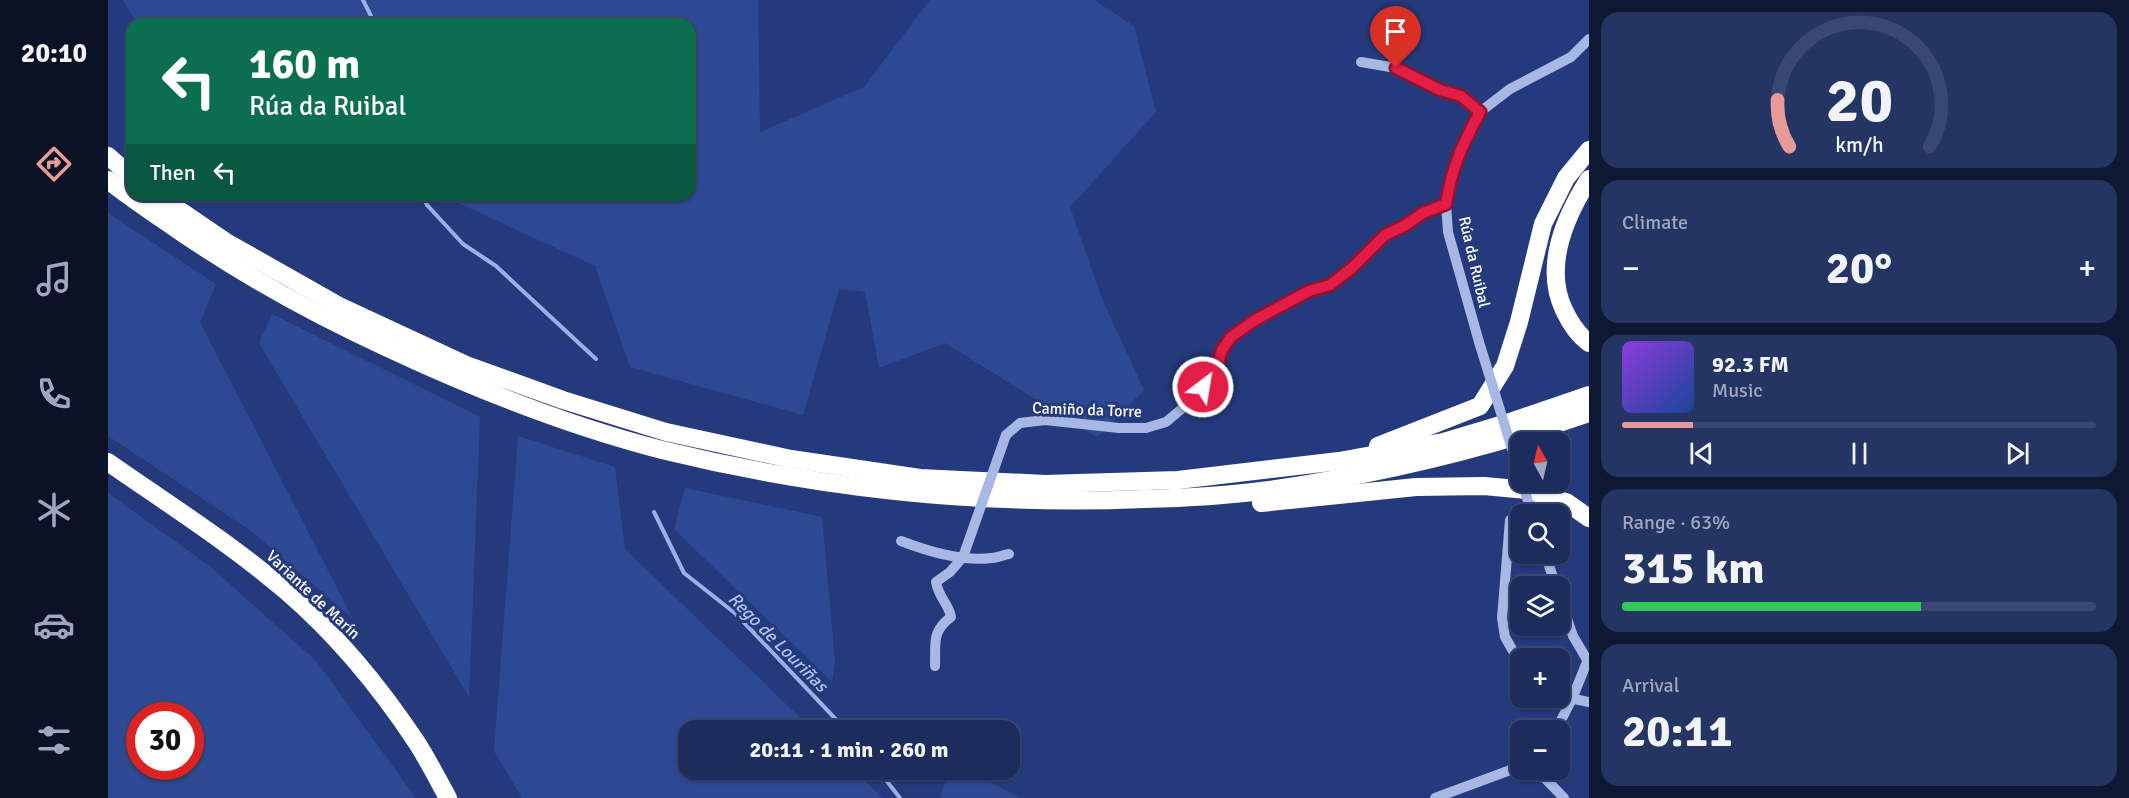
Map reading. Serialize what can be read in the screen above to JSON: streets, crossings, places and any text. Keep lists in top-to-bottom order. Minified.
{"streets":{"highway":["Variante de Marín"],"street":["Rúa da Ruibal","Camiño da Torre"]},"crossings":[["Rúa da Ruibal","Camiño da Torre"]],"water":["Rego de Louriñas"],"north":"top","page":{"tabs":"20:10","turn":["160 m","Rúa da Ruibal"],"then":"Then","tile":["Climate",["Range · 63%","315 km"],["Arrival","20:11"]],"heat":["−","20°","+"],"song":["92.3 FM","Music"],"map_buttons":["+","−"],"limit":"30","trip":"20:11 · 1 min · 260 m","gauge":["20","km/h"]}}
